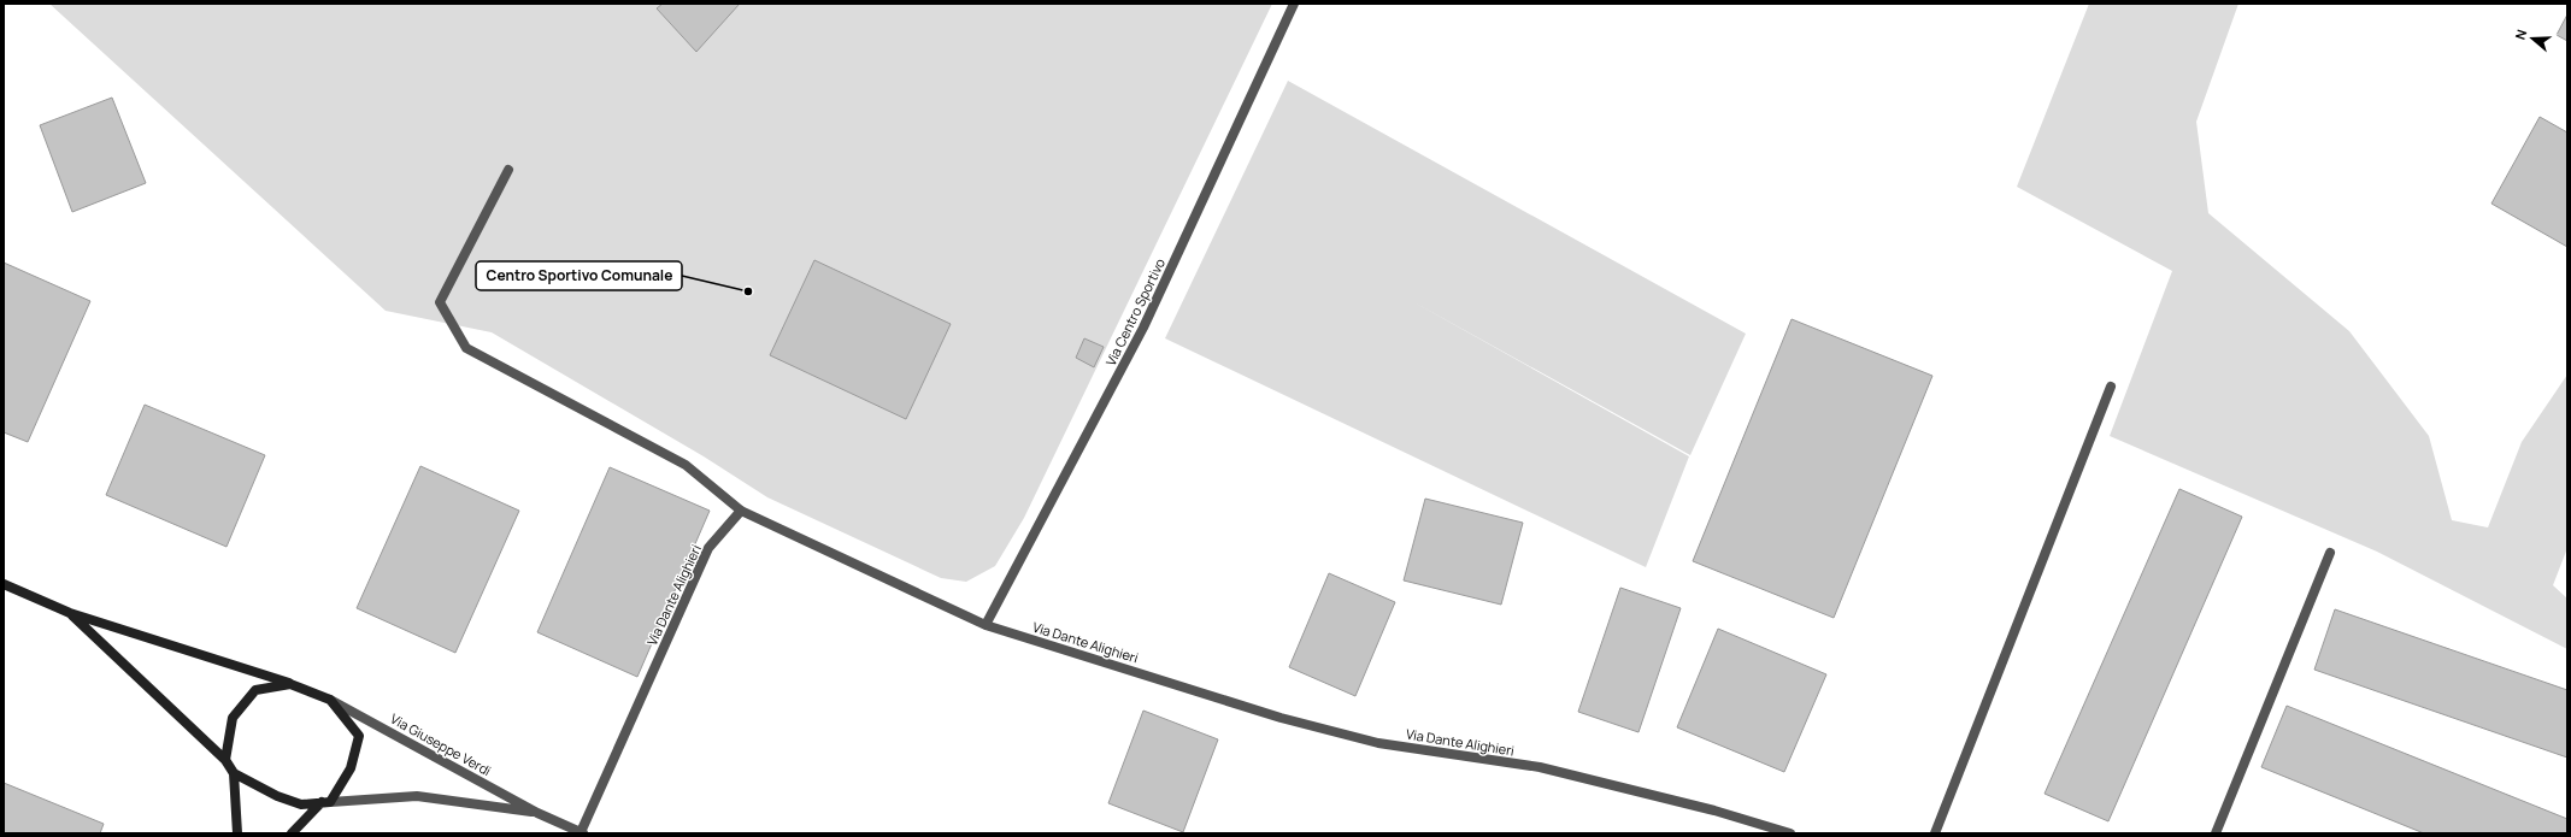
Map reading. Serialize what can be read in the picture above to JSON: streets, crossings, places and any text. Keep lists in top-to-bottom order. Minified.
{"streets":{"street":["Via Centro Sportivo","Via Dante Alighieri","Via Giuseppe Verdi"]},"crossings":[["Via Centro Sportivo","Via Dante Alighieri"],["Via Dante Alighieri","Via Giuseppe Verdi"]],"places":["Centro Sportivo Comunale"],"north":"left"}
